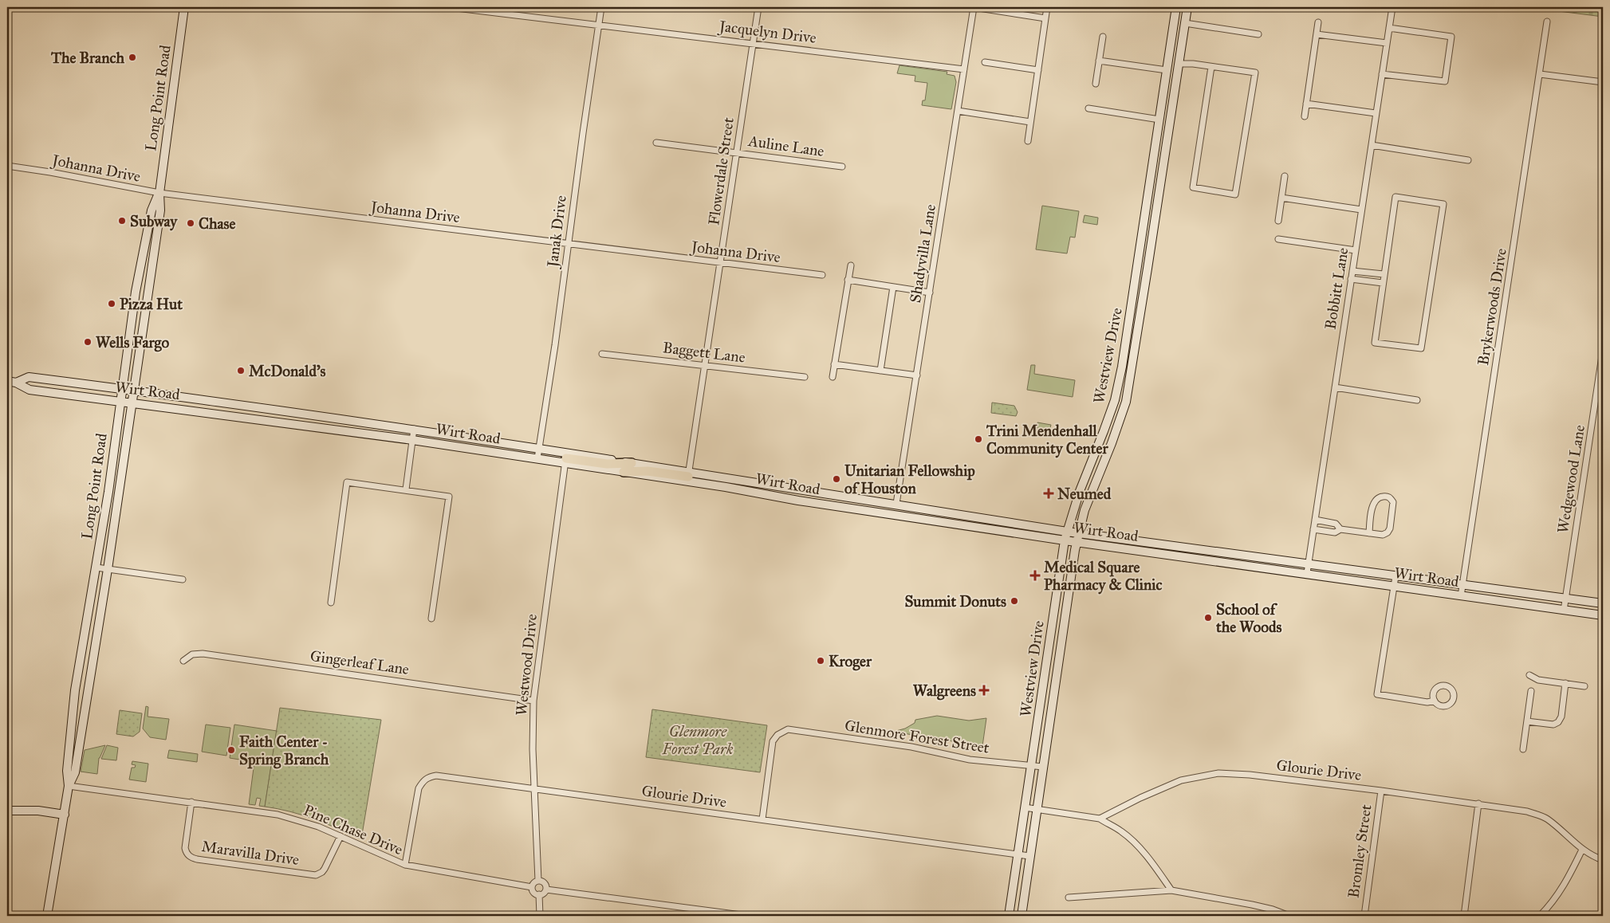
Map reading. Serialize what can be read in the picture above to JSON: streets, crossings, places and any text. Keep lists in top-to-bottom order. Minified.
{"streets":{"main road":["Long Point Road","Westview Drive","Wirt Road"],"street":["Jacquelyn Drive","Auline Lane","Johanna Drive","Flowerdale Street","Janak Drive","Shadyvilla Lane","Bobbitt Lane","Brykerwoods Drive","Baggett Lane","Wedgewood Lane","Gingerleaf Lane","Westwood Drive","Glenmore Forest Street","Glourie Drive","Pine Chase Drive","Bromley Street","Maravilla Drive"]},"crossings":[["Jacquelyn Drive","Flowerdale Street"],["Jacquelyn Drive","Janak Drive"],["Jacquelyn Drive","Shadyvilla Lane"],["Long Point Road","Johanna Drive"],["Long Point Road","Wirt Road"],["Long Point Road","Pine Chase Drive"],["Auline Lane","Flowerdale Street"],["Johanna Drive","Flowerdale Street"],["Johanna Drive","Janak Drive"],["Flowerdale Street","Baggett Lane"],["Flowerdale Street","Wirt Road"],["Janak Drive","Wirt Road"],["Shadyvilla Lane","Wirt Road"],["Bobbitt Lane","Wirt Road"],["Brykerwoods Drive","Wirt Road"],["Westview Drive","Wirt Road"],["Westview Drive","Glenmore Forest Street"],["Westview Drive","Glourie Drive"],["Wirt Road","Wedgewood Lane"],["Wirt Road","Westwood Drive"],["Gingerleaf Lane","Westwood Drive"],["Westwood Drive","Glourie Drive"],["Westwood Drive","Pine Chase Drive"],["Glenmore Forest Street","Glourie Drive"],["Glourie Drive","Pine Chase Drive"],["Glourie Drive","Bromley Street"],["Pine Chase Drive","Maravilla Drive"]],"parks":["Glenmore Forest Park"],"places":{"other":["The Branch","Subway","Chase","Pizza Hut","Wells Fargo","McDonald's","Trini Mendenhall Community Center","Unitarian Fellowship of Houston","Summit Donuts","School of the Woods","Kroger","Faith Center - Spring Branch"],"health":["Neumed","Medical Square Pharmacy & Clinic","Walgreens"]}}
